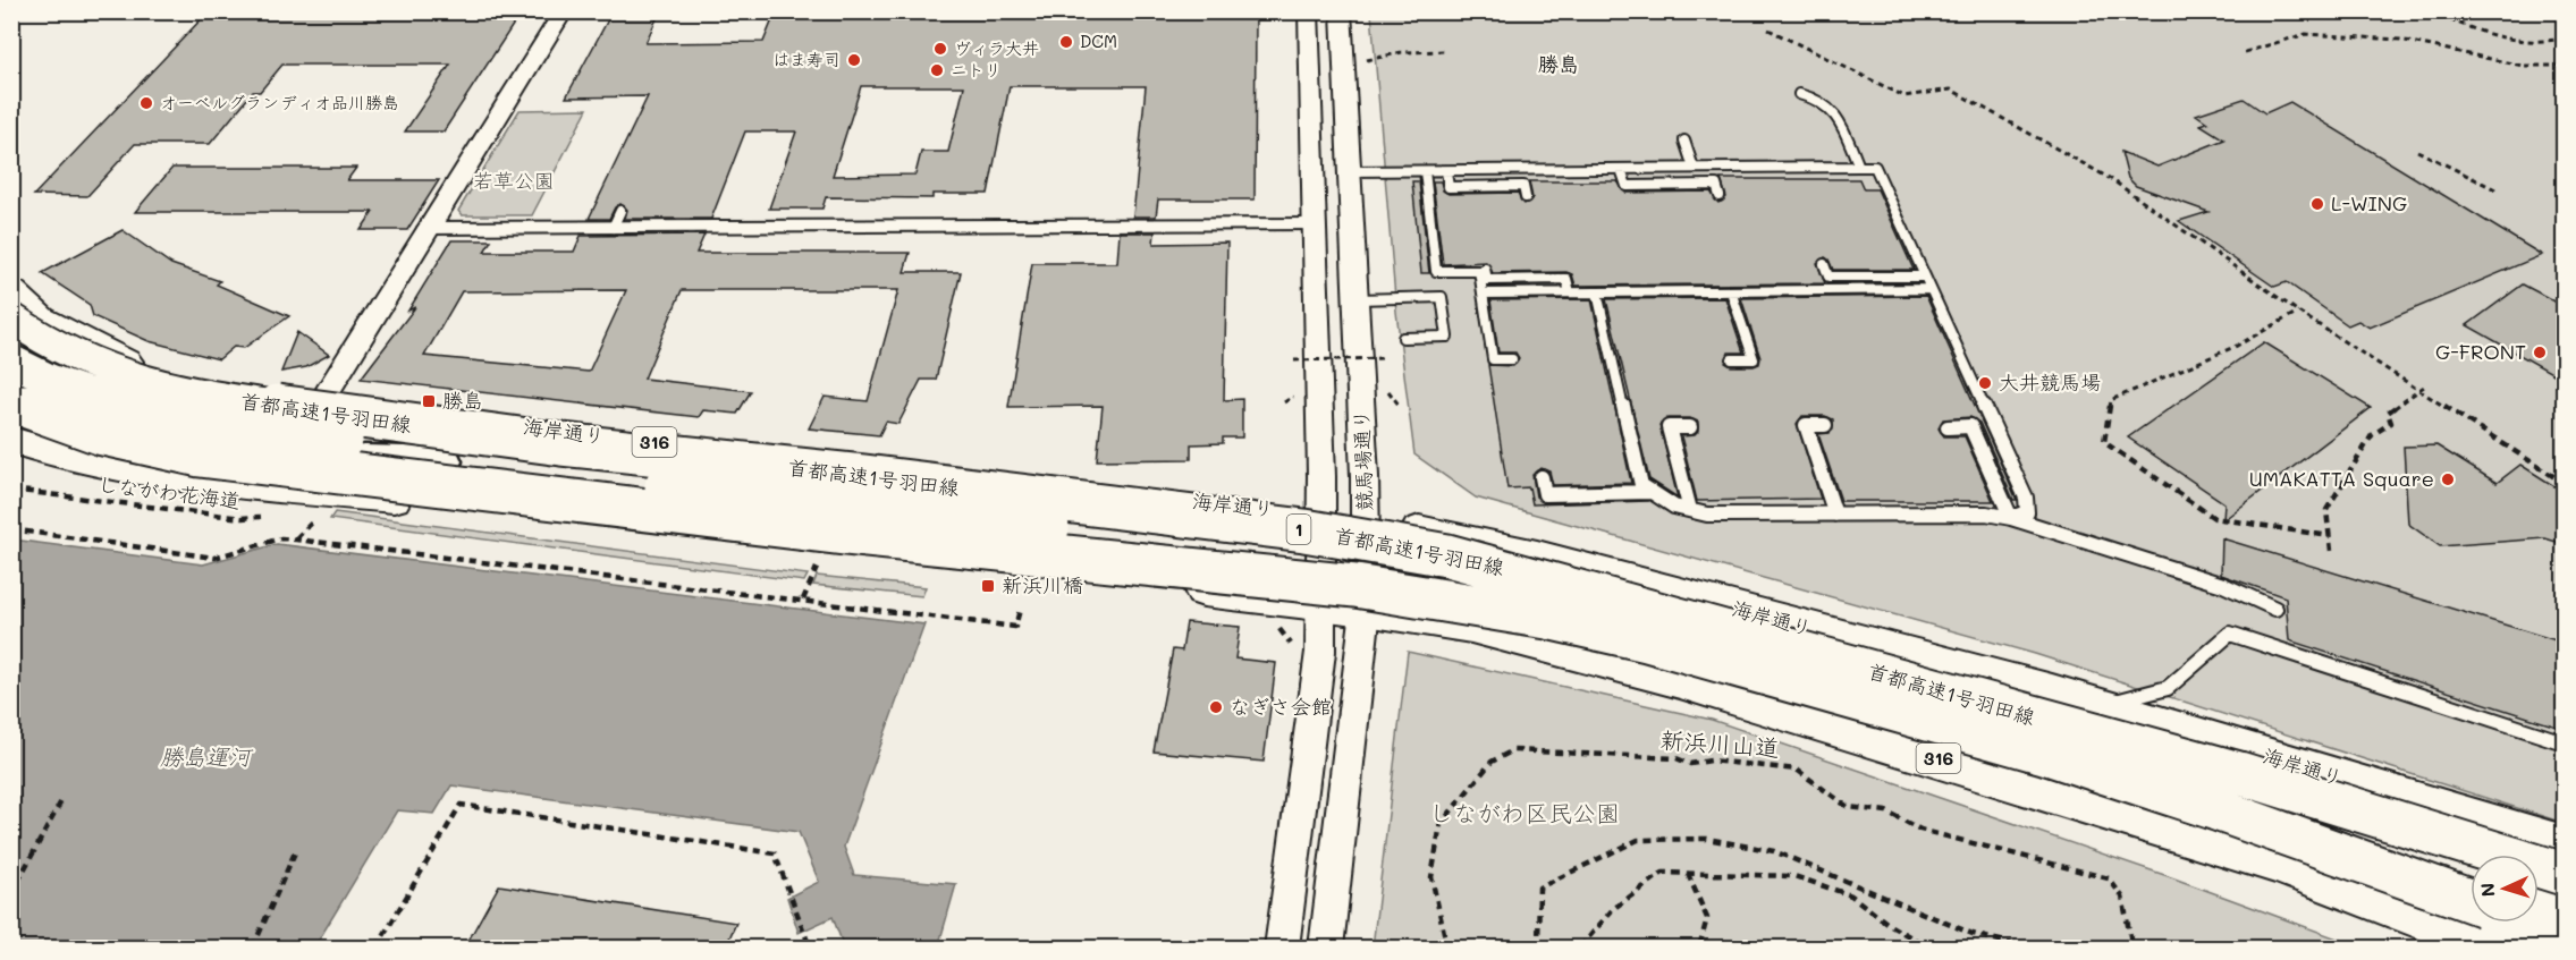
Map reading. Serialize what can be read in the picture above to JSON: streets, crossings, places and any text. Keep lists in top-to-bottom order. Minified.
{"streets":{"highway":["首都高速1号羽田線","1"],"main road":["海岸通り","316"],"street":["競馬場通り"],"path":["しながわ花海道","新浜川山道"]},"crossings":[["海岸通り","競馬場通り"],["316","競馬場通り"]],"districts":["勝島"],"water":["勝島運河"],"parks":["若草公園","しながわ区民公園"],"places":{"other":["DCM","ヴィラ大井","はま寿司","ニトリ","オーベルグランディオ品川勝島","L-WING","G-FRONT","大井競馬場","UMAKATTA Square","なぎさ会館"],"transit":["勝島","新浜川橋"]},"north":"left"}
